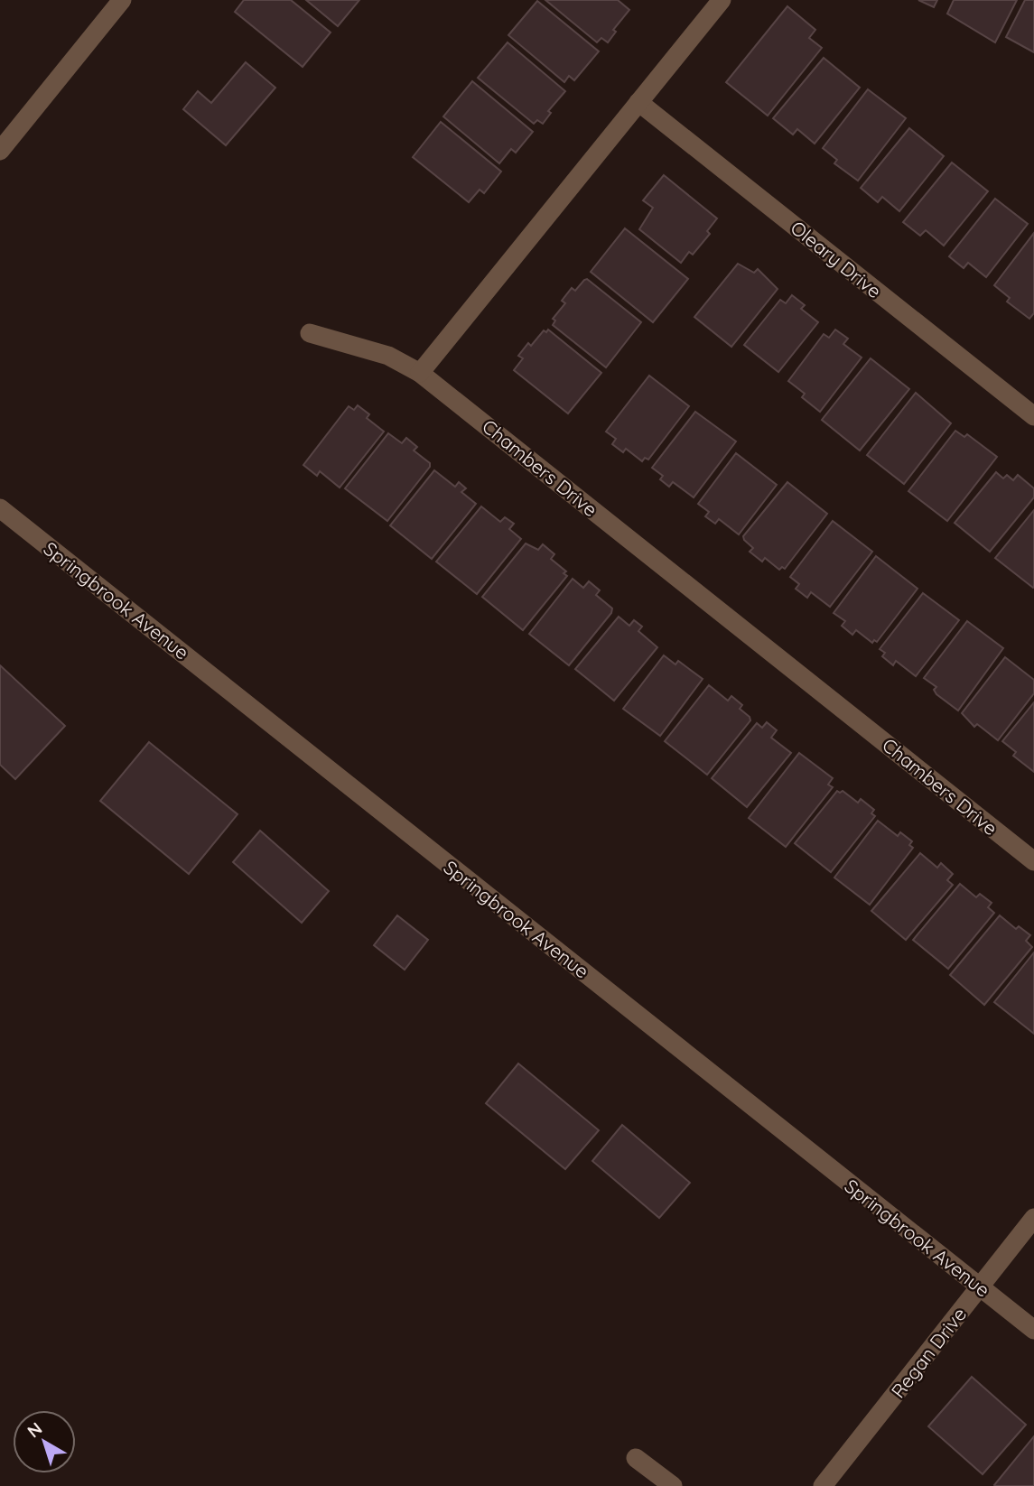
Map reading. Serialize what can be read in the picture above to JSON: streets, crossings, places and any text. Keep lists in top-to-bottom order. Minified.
{"streets":{"street":["Oleary Drive","Chambers Drive","Springbrook Avenue","Regan Drive"]},"crossings":[["Springbrook Avenue","Regan Drive"]],"north":"top left"}
